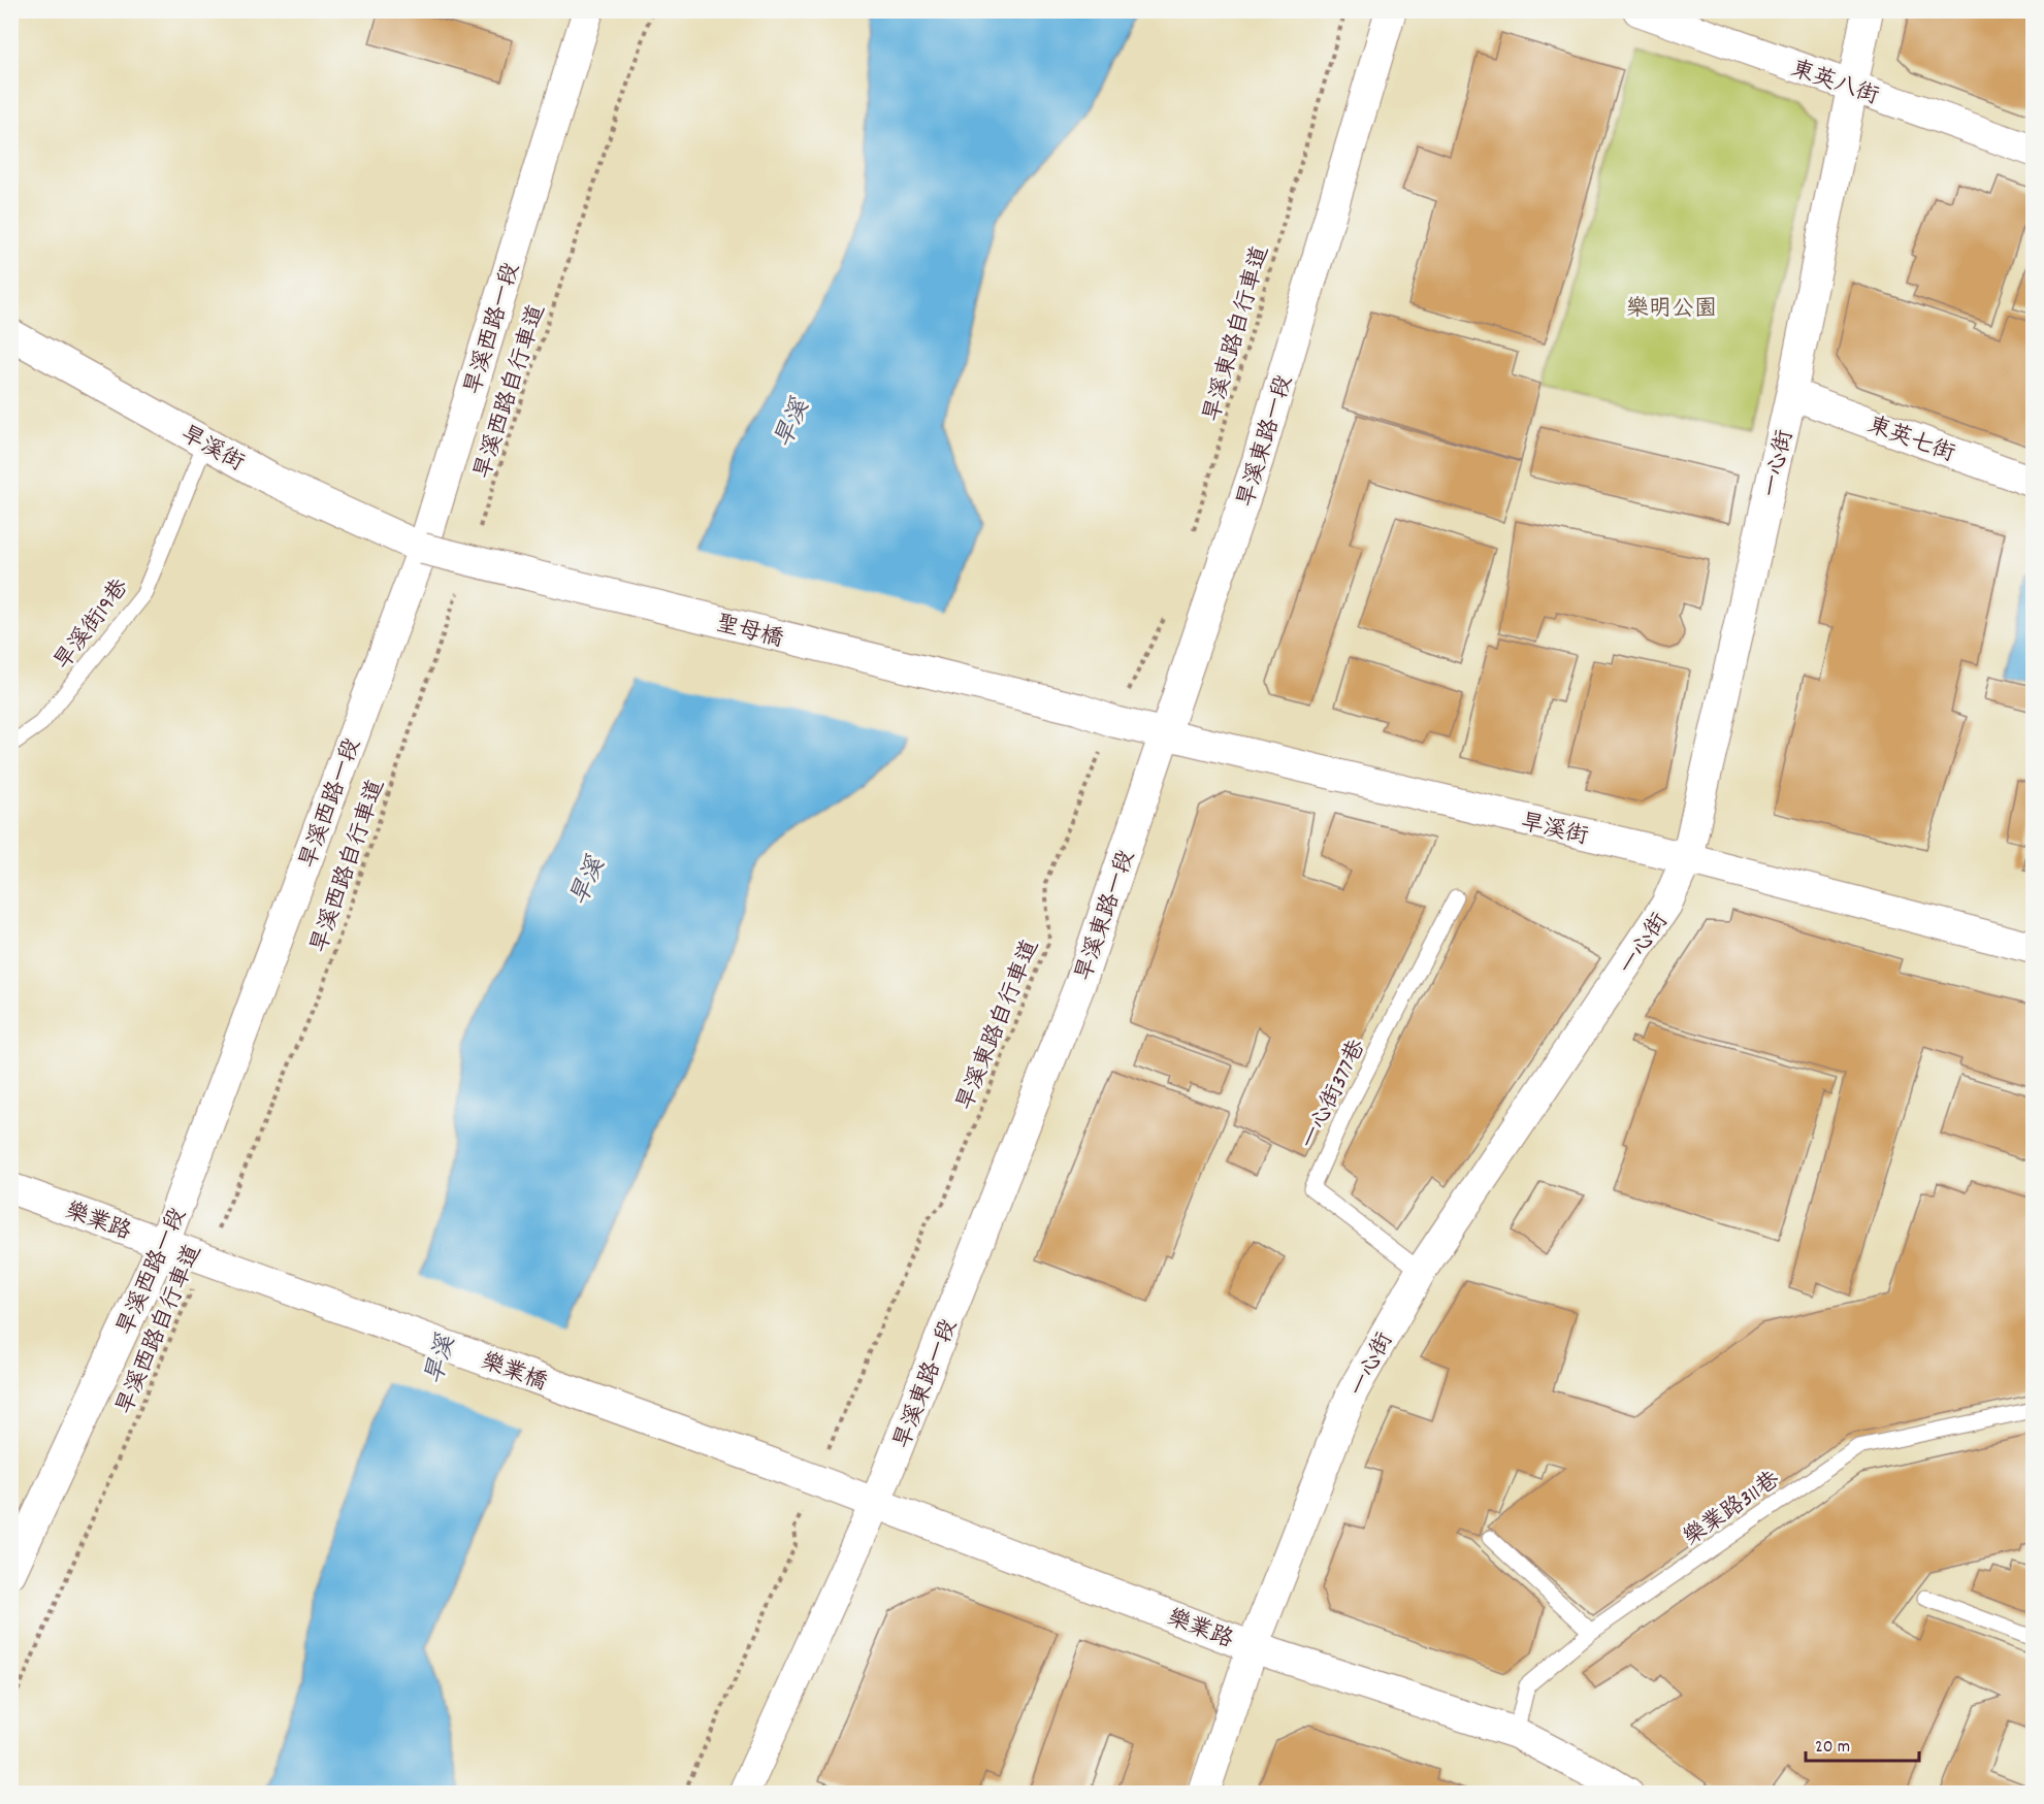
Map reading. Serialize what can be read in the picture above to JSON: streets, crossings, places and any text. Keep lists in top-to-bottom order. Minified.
{"streets":{"street":["東英八街","旱溪西路一段","東英七街","旱溪東路一段","旱溪街","一心街","聖母橋","樂業路","樂業橋"],"lane":["旱溪街19巷","一心街377巷","樂業路311巷"],"path":["旱溪東路自行車道","旱溪西路自行車道"]},"crossings":[["東英八街","一心街"],["旱溪西路一段","旱溪街"],["旱溪西路一段","聖母橋"],["旱溪西路一段","樂業路"],["旱溪西路自行車道","樂業路"],["旱溪西路自行車道","樂業橋"],["東英七街","一心街"],["旱溪東路一段","旱溪街"],["旱溪東路一段","樂業路"],["旱溪街","一心街"],["旱溪街","旱溪街19巷"],["旱溪街","聖母橋"],["一心街","一心街377巷"],["一心街","樂業路"],["樂業路","樂業橋"],["樂業路","樂業路311巷"]],"water":["旱溪"],"parks":["樂明公園"],"scale_bar":"20 m"}
